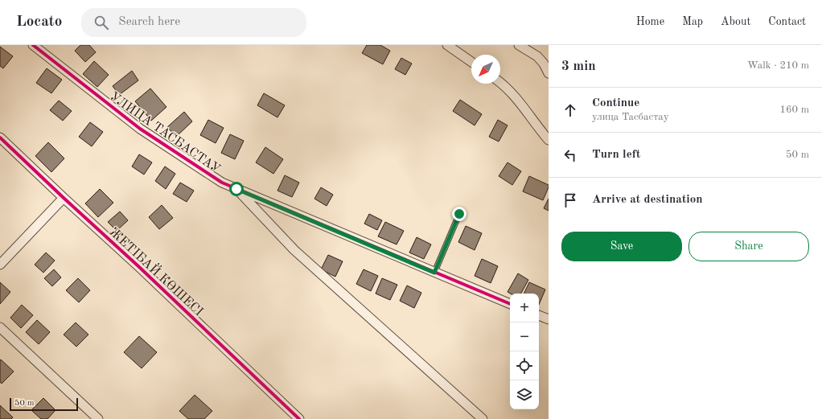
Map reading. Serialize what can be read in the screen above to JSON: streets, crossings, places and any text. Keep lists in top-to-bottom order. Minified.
{"streets":{"street":["УЛИЦА ТАСБАСТАУ","ЖЕТІБАЙ КӨШЕСІ"]},"scale_bar":"50 m","north":"bottom left","page":{"header":"Locato","search":"Search here","nav":["Home","Map","About","Contact"],"heading":["3 min","Walk · 210 m"],"list":[["Continue","улица Тасбастау","160 m"],["Turn left","50 m"],"Arrive at destination"],"buttons":["Save","Share"],"map_buttons":["+","−"],"scale":"50 m"}}
